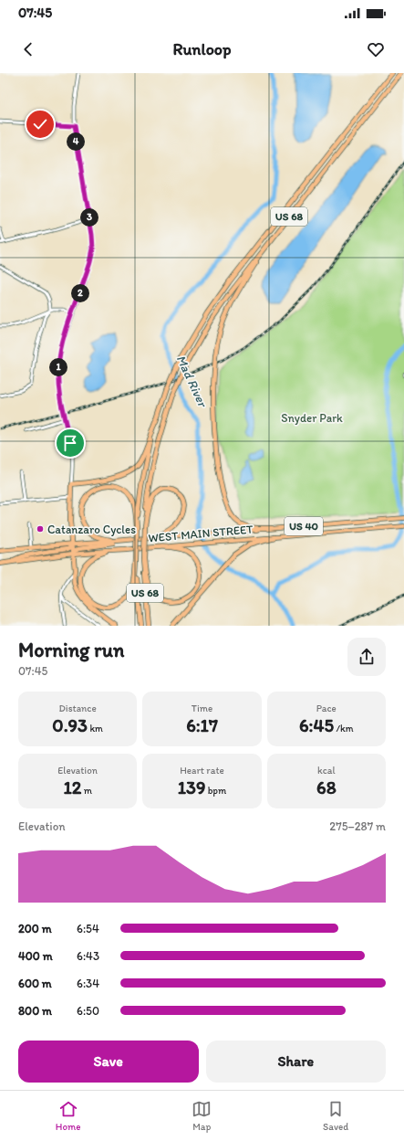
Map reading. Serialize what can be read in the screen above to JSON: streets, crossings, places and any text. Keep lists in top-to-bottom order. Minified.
{"streets":{"highway":["US 68","US 40","WEST MAIN STREET"]},"water":["Mad River"],"parks":["Snyder Park"],"places":["Catanzaro Cycles"],"page":{"status":"07:45","header":"Runloop","pins":["4","3","2","1"],"heading":["Morning run","07:45"],"stats":[["Distance","0.93 km"],["Time","6:17"],["Pace","6:45 /km"],["Elevation","12 m"],["Heart rate","139 bpm"],["kcal","68"]],"chart":["Elevation","275–287 m"],"list":[{"name":"200 m","note":"6:54"},{"name":"400 m","note":"6:43"},{"name":"600 m","note":"6:34"},{"name":"800 m","note":"6:50"}],"buttons":["Save","Share"],"tabs":["Home","Map","Saved"]}}
